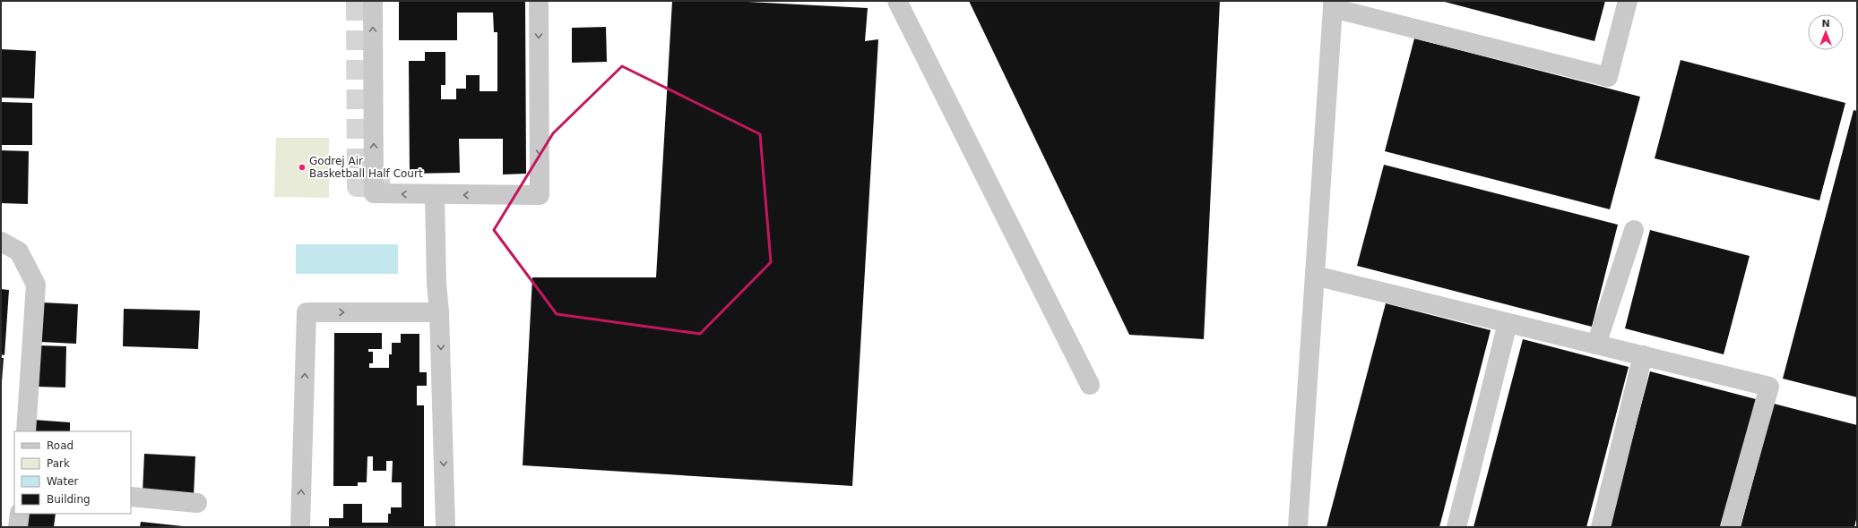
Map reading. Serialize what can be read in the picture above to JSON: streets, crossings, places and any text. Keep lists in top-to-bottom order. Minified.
{"places":["Godrej Air Basketball Half Court"],"legend":["Road","Park","Water","Building"],"north":"top"}
